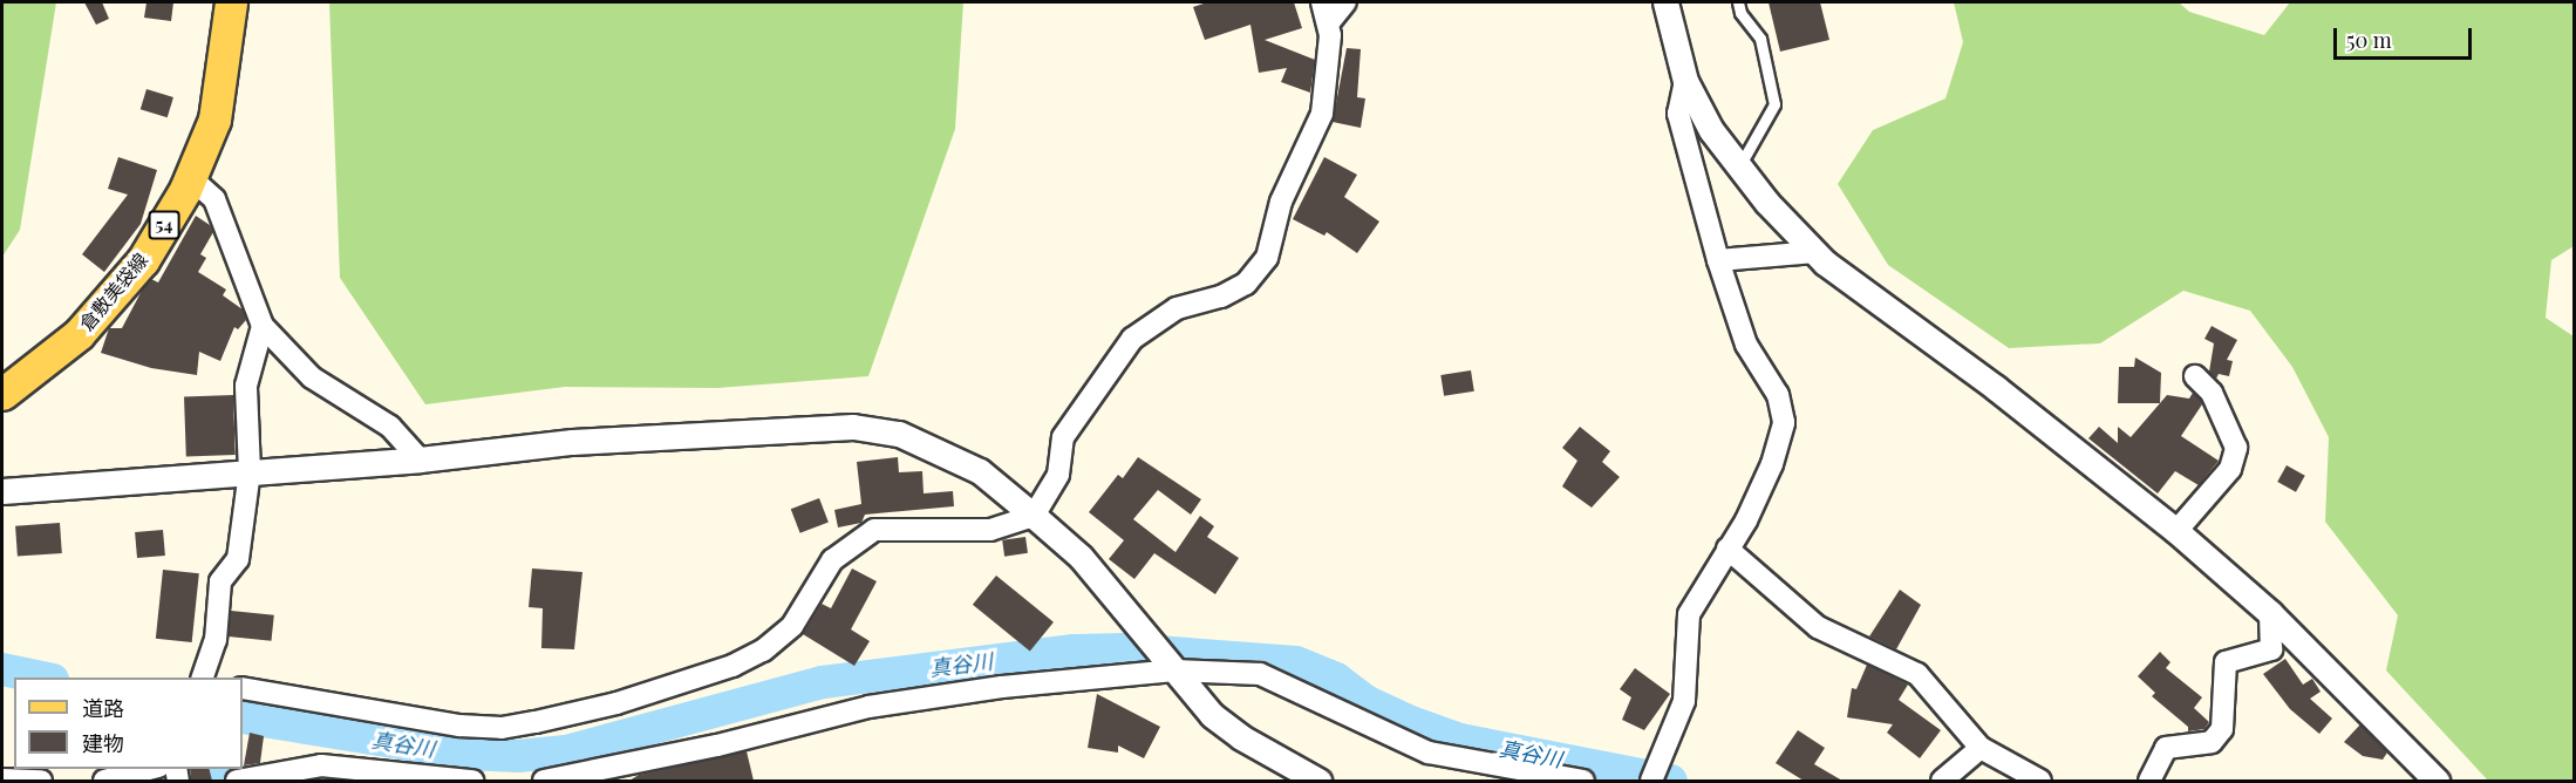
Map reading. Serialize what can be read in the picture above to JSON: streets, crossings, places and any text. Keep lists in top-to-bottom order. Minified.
{"streets":{"main road":["54","倉敷美袋線"]},"water":["真谷川"],"legend":["道路","建物"],"scale_bar":"50 m"}
